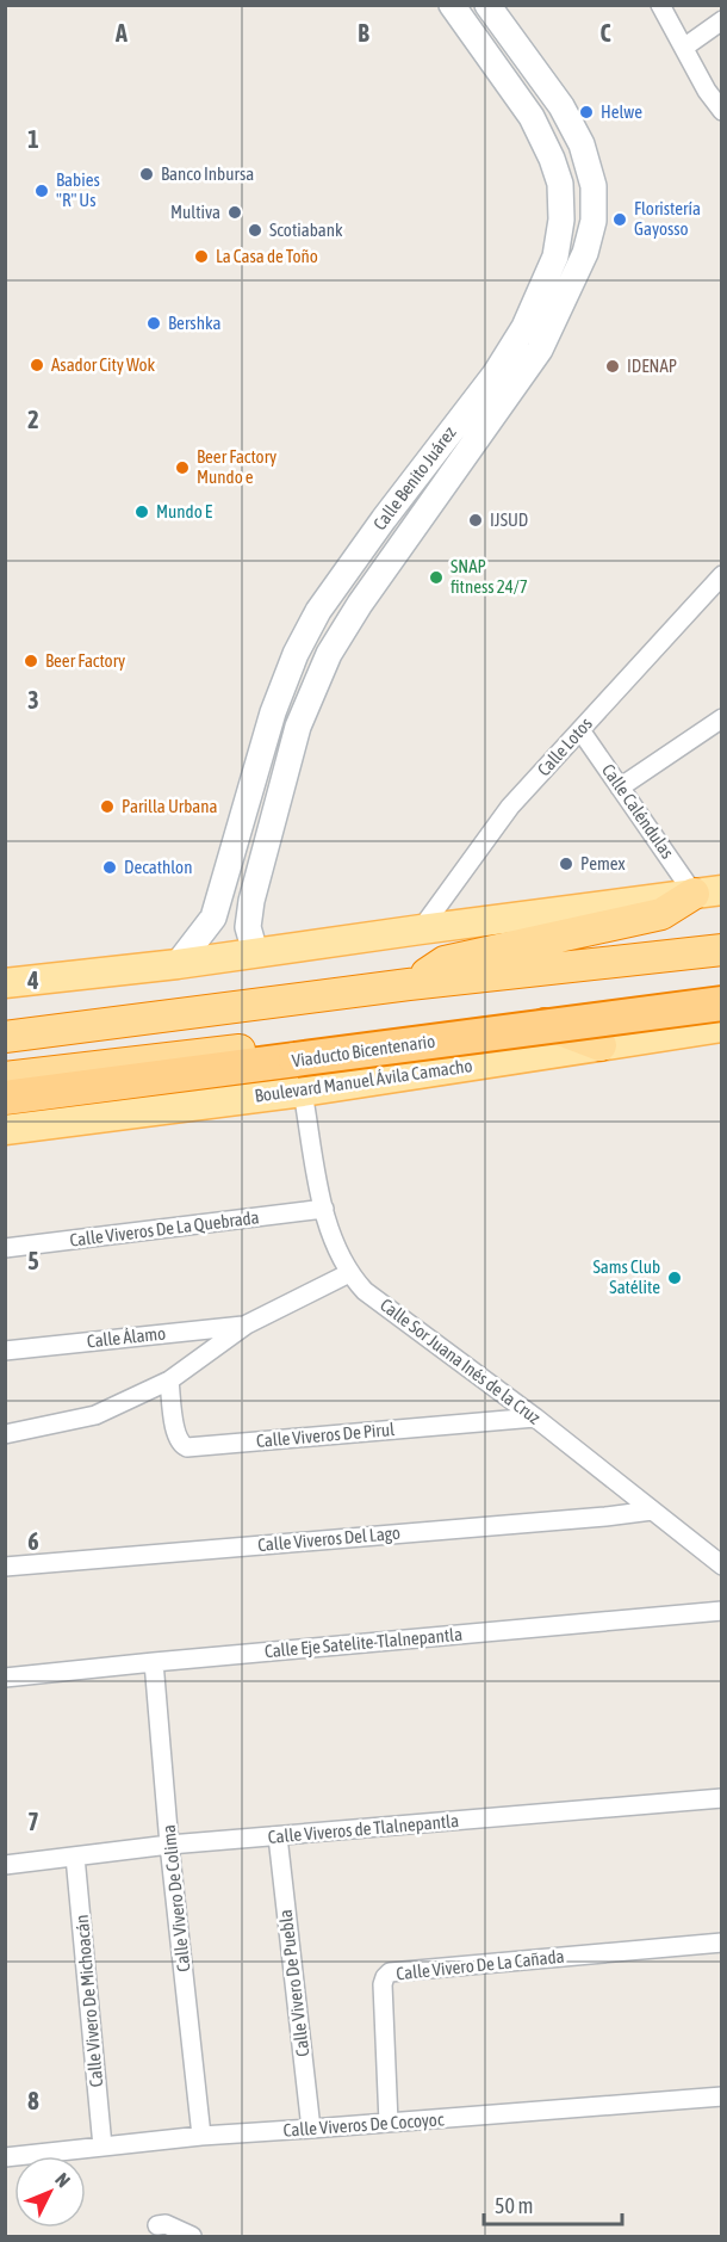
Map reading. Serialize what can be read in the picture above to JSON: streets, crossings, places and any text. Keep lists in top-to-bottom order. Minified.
{"streets":{"highway":["Viaducto Bicentenario"],"main road":["Calle Benito Juárez","Boulevard Manuel Ávila Camacho"],"street":["Calle Lotos","Calle Caléndulas","Calle Viveros De La Quebrada","Calle Álamo","Calle Sor Juana Inés de la Cruz","Calle Viveros De Pirul","Calle Viveros Del Lago","Calle Eje Satelite-Tlalnepantla","Calle Viveros de Tlalnepantla","Calle Vivero De Colima","Calle Vivero De La Cañada","Calle Vivero De Puebla","Calle Vivero De Michoacán","Calle Viveros De Cocoyoc"]},"crossings":[["Calle Lotos","Calle Caléndulas"],["Boulevard Manuel Ávila Camacho","Calle Sor Juana Inés de la Cruz"],["Calle Viveros De La Quebrada","Calle Sor Juana Inés de la Cruz"],["Calle Sor Juana Inés de la Cruz","Calle Viveros De Pirul"],["Calle Sor Juana Inés de la Cruz","Calle Viveros Del Lago"],["Calle Eje Satelite-Tlalnepantla","Calle Vivero De Colima"],["Calle Viveros de Tlalnepantla","Calle Vivero De Colima"],["Calle Viveros de Tlalnepantla","Calle Vivero De Puebla"],["Calle Viveros de Tlalnepantla","Calle Vivero De Michoacán"],["Calle Vivero De Colima","Calle Viveros De Cocoyoc"],["Calle Vivero De La Cañada","Calle Viveros De Cocoyoc"],["Calle Vivero De Puebla","Calle Viveros De Cocoyoc"],["Calle Vivero De Michoacán","Calle Viveros De Cocoyoc"]],"places":["Helwe","Banco Inbursa","Babies \"R\" Us","Multiva","Floristería Gayosso","Scotiabank","La Casa de Toño","Bershka","Asador City Wok","IDENAP","Beer Factory Mundo e","Mundo E","IJSUD","SNAP fitness 24/7","Beer Factory","Parilla Urbana","Pemex","Decathlon","Sams Club Satélite"],"scale_bar":"50 m","north":"top right","grid":{"columns":["A","B","C"],"rows":["1","2","3","4","5","6","7","8"]}}
